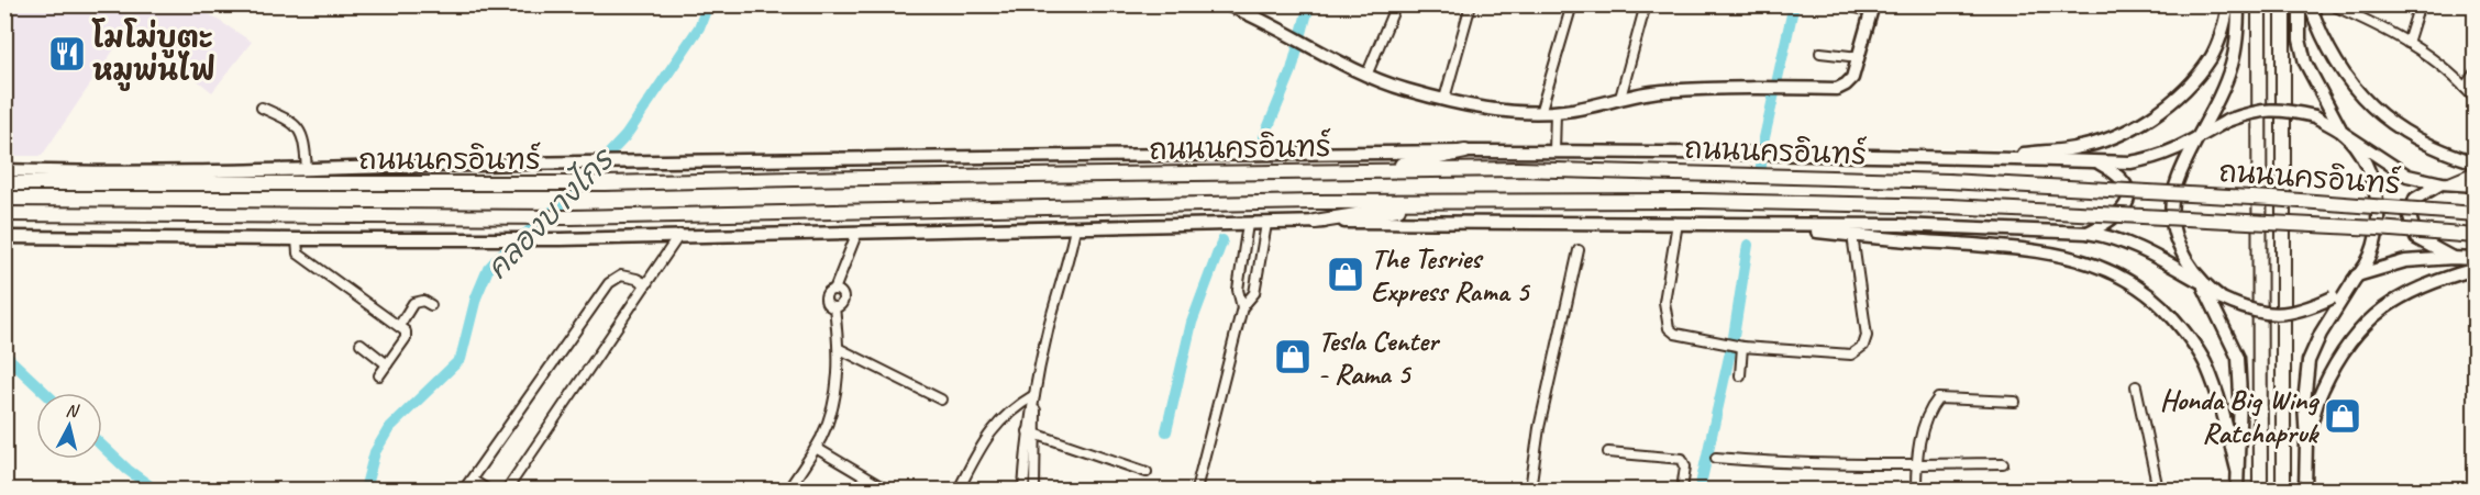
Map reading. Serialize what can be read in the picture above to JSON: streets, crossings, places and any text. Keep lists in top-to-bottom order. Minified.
{"streets":{"main road":["ถนนนครอินทร์"]},"water":["คลองบางไกร"],"places":{"restaurant":["โมโม่บูตะ หมูพ่นไฟ"],"shop":["The Tesries Express Rama 5","Tesla Center - Rama 5","Honda Big Wing Ratchapruk"]},"north":"top"}
